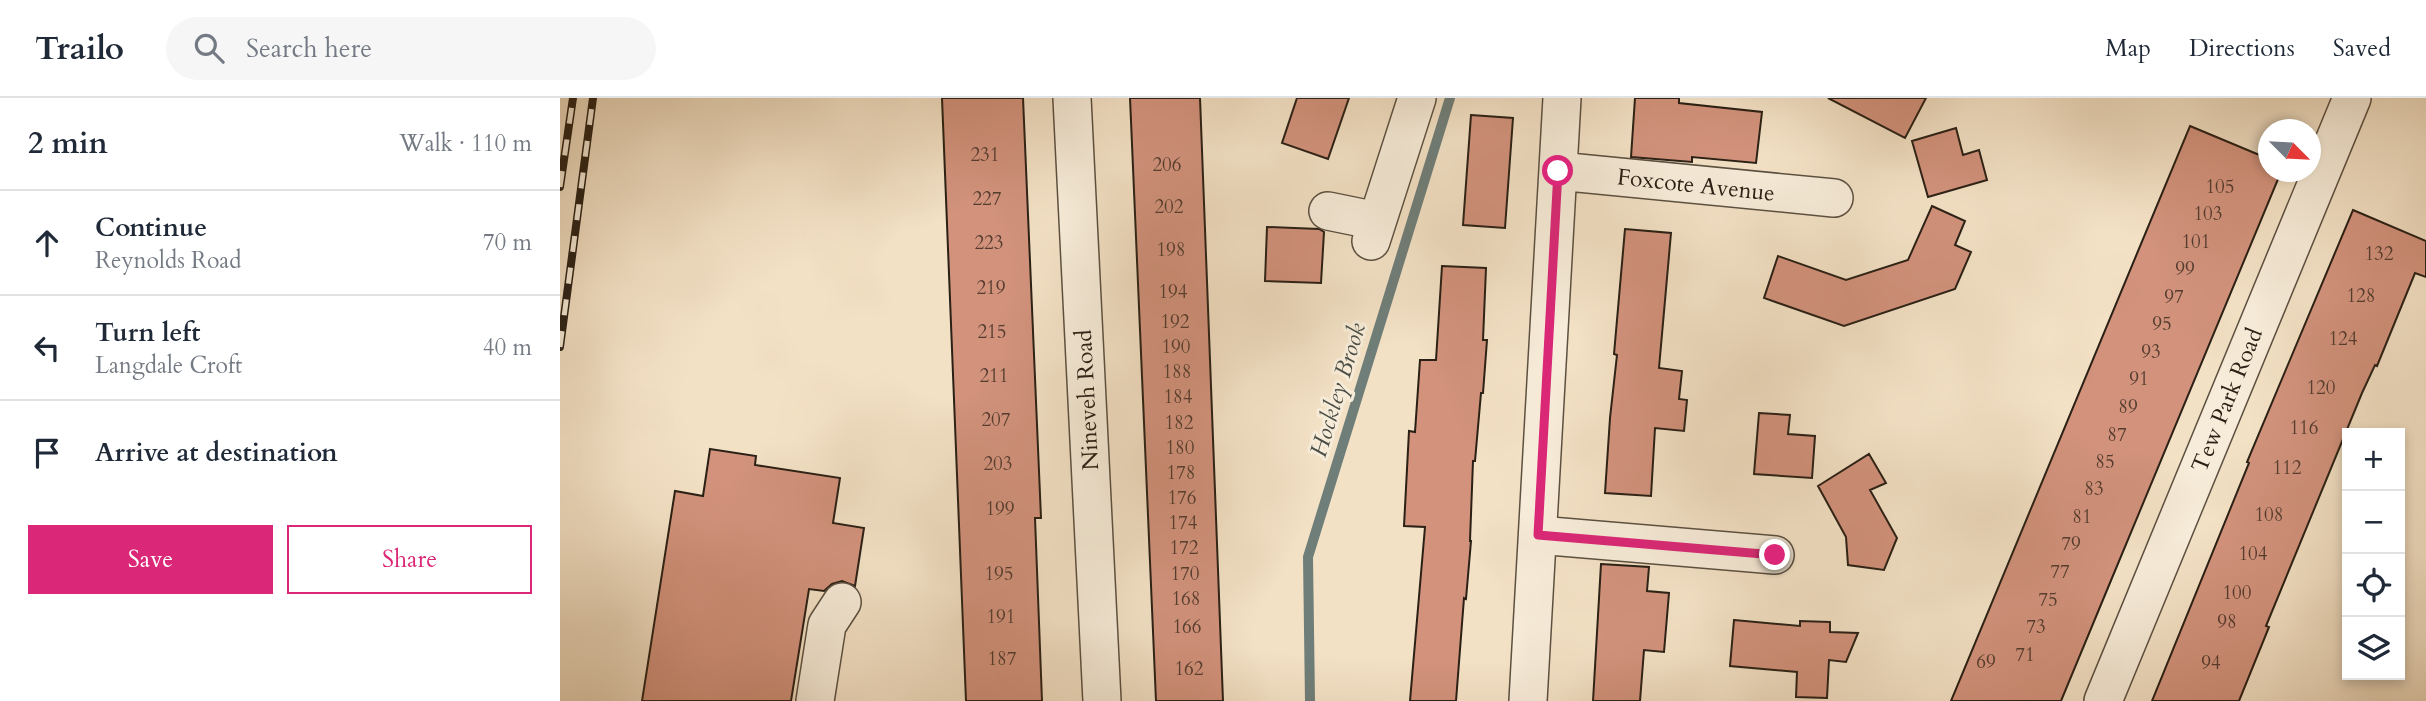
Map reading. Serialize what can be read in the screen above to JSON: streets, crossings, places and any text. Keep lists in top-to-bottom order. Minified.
{"streets":{"street":["Foxcote Avenue","Nineveh Road","Tew Park Road"]},"water":["Hockley Brook"],"house_numbers":["231","206","105","227","202","103","101","223","198","132","99","219","194","128","97","192","95","215","124","190","93","188","211","91","120","184","89","207","182","116","87","180","85","203","112","178","83","176","199","108","81","174","79","172","104","77","195","170","100","168","75","191","98","166","73","71","187","69","94","162"],"north":"bottom right","page":{"header":"Trailo","search":"Search here","nav":["Map","Directions","Saved"],"heading":["2 min","Walk · 110 m"],"list":[["Continue","Reynolds Road","70 m"],["Turn left","Langdale Croft","40 m"],"Arrive at destination"],"map_buttons":["+","−"],"buttons":["Save","Share"]}}
